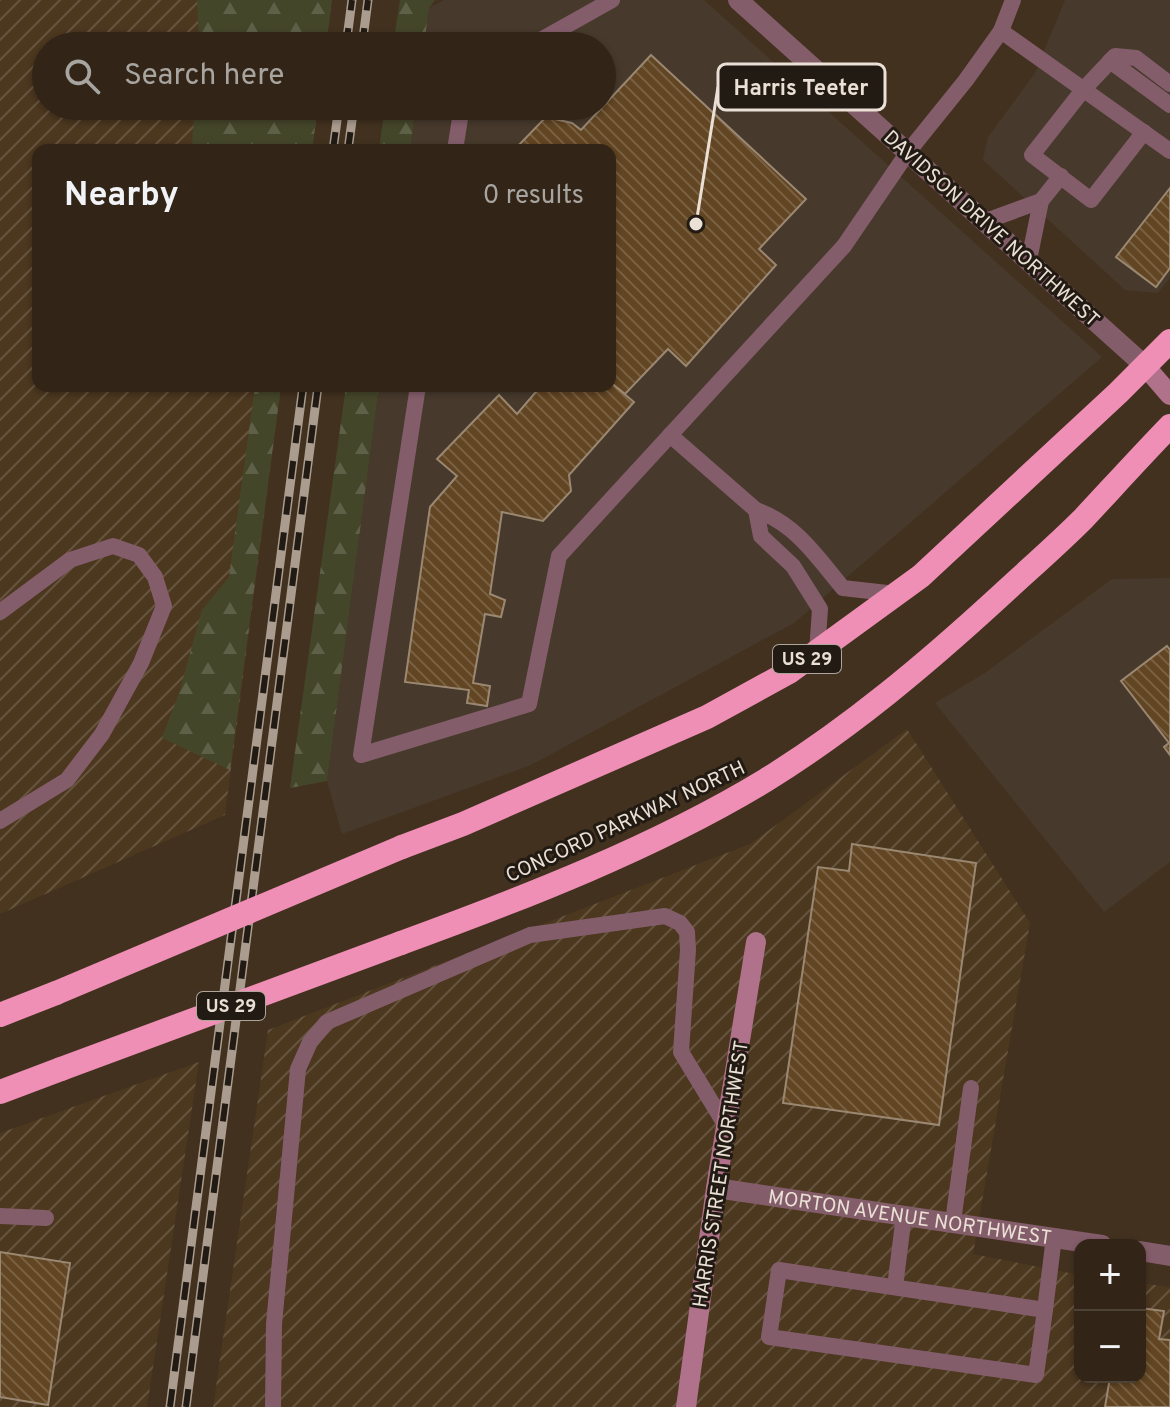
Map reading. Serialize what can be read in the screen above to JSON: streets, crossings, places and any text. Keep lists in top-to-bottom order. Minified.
{"streets":{"highway":["US 29","CONCORD PARKWAY NORTH"],"street":["DAVIDSON DRIVE NORTHWEST","HARRIS STREET NORTHWEST","MORTON AVENUE NORTHWEST"]},"crossings":[["DAVIDSON DRIVE NORTHWEST","US 29"],["HARRIS STREET NORTHWEST","MORTON AVENUE NORTHWEST"]],"places":["Harris Teeter"],"page":{"search":"Search here","heading":["Nearby","0 results"],"map_buttons":["+","−"]}}
